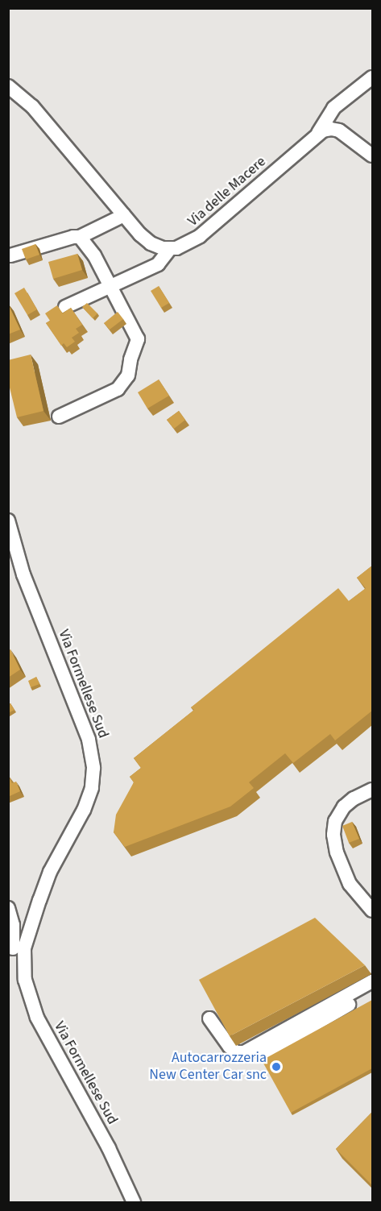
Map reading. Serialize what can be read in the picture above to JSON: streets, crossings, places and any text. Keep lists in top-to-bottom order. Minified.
{"streets":{"street":["Via delle Macere","Via Formellese Sud"]},"places":["Autocarrozzeria New Center Car snc"]}
